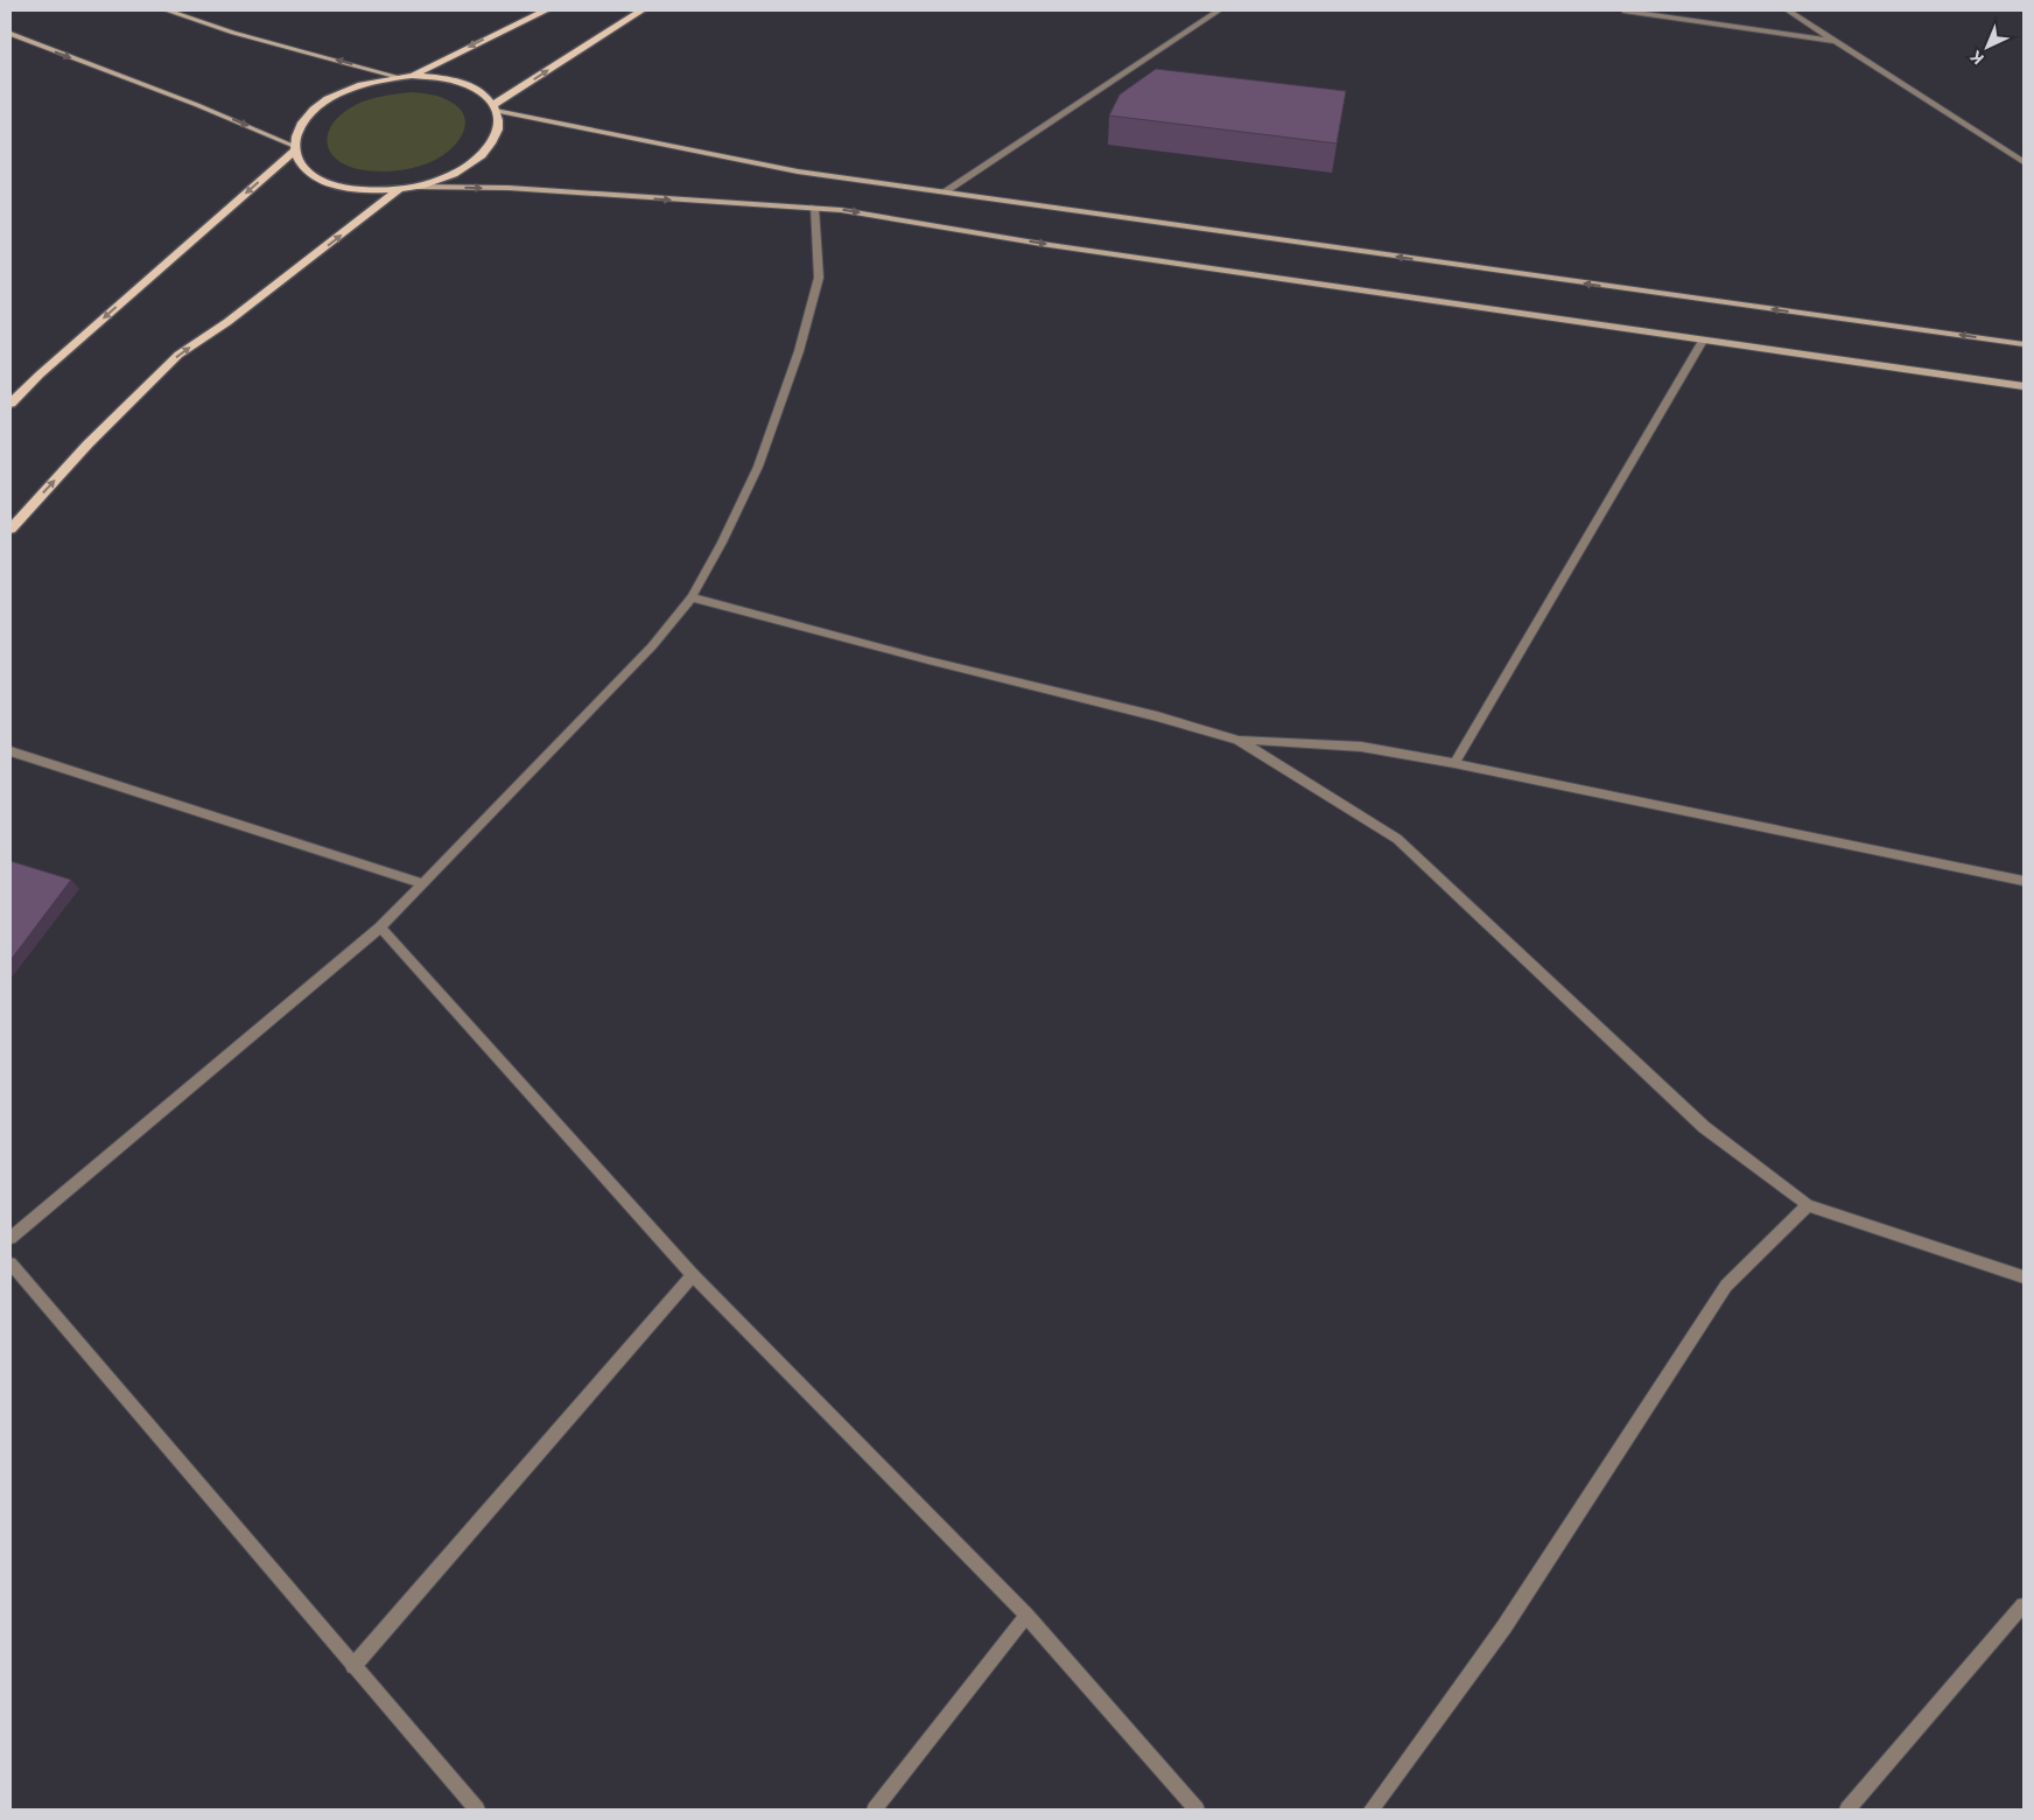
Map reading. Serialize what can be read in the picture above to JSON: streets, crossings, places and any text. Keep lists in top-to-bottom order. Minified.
{"north":"bottom left"}
